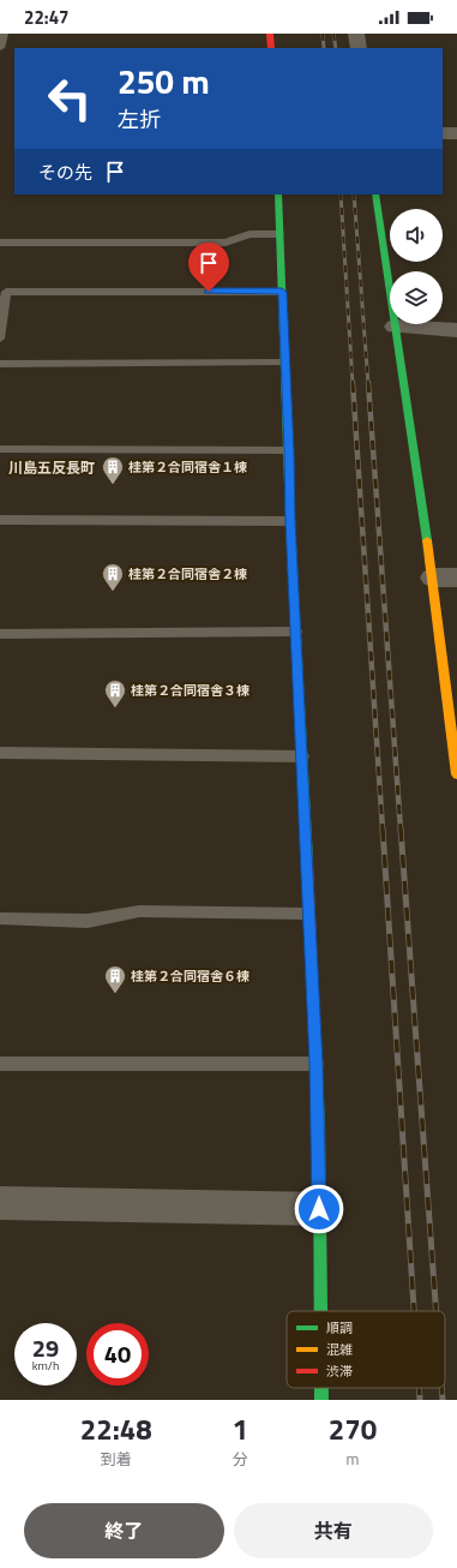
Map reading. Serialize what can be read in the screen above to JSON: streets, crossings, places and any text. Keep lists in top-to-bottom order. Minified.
{"districts":["川島五反長町"],"places":{"building":["桂第２合同宿舎１棟","桂第２合同宿舎２棟","桂第２合同宿舎３棟","桂第２合同宿舎６棟"]},"legend":["順調","混雑","渋滞"],"page":{"status":"22:47","turn":["250 m","左折"],"then":"その先","speed":"29 km/h","limit":"40","eta":["22:48","到着","1","分","270","m"],"buttons":["終了","共有"]}}
